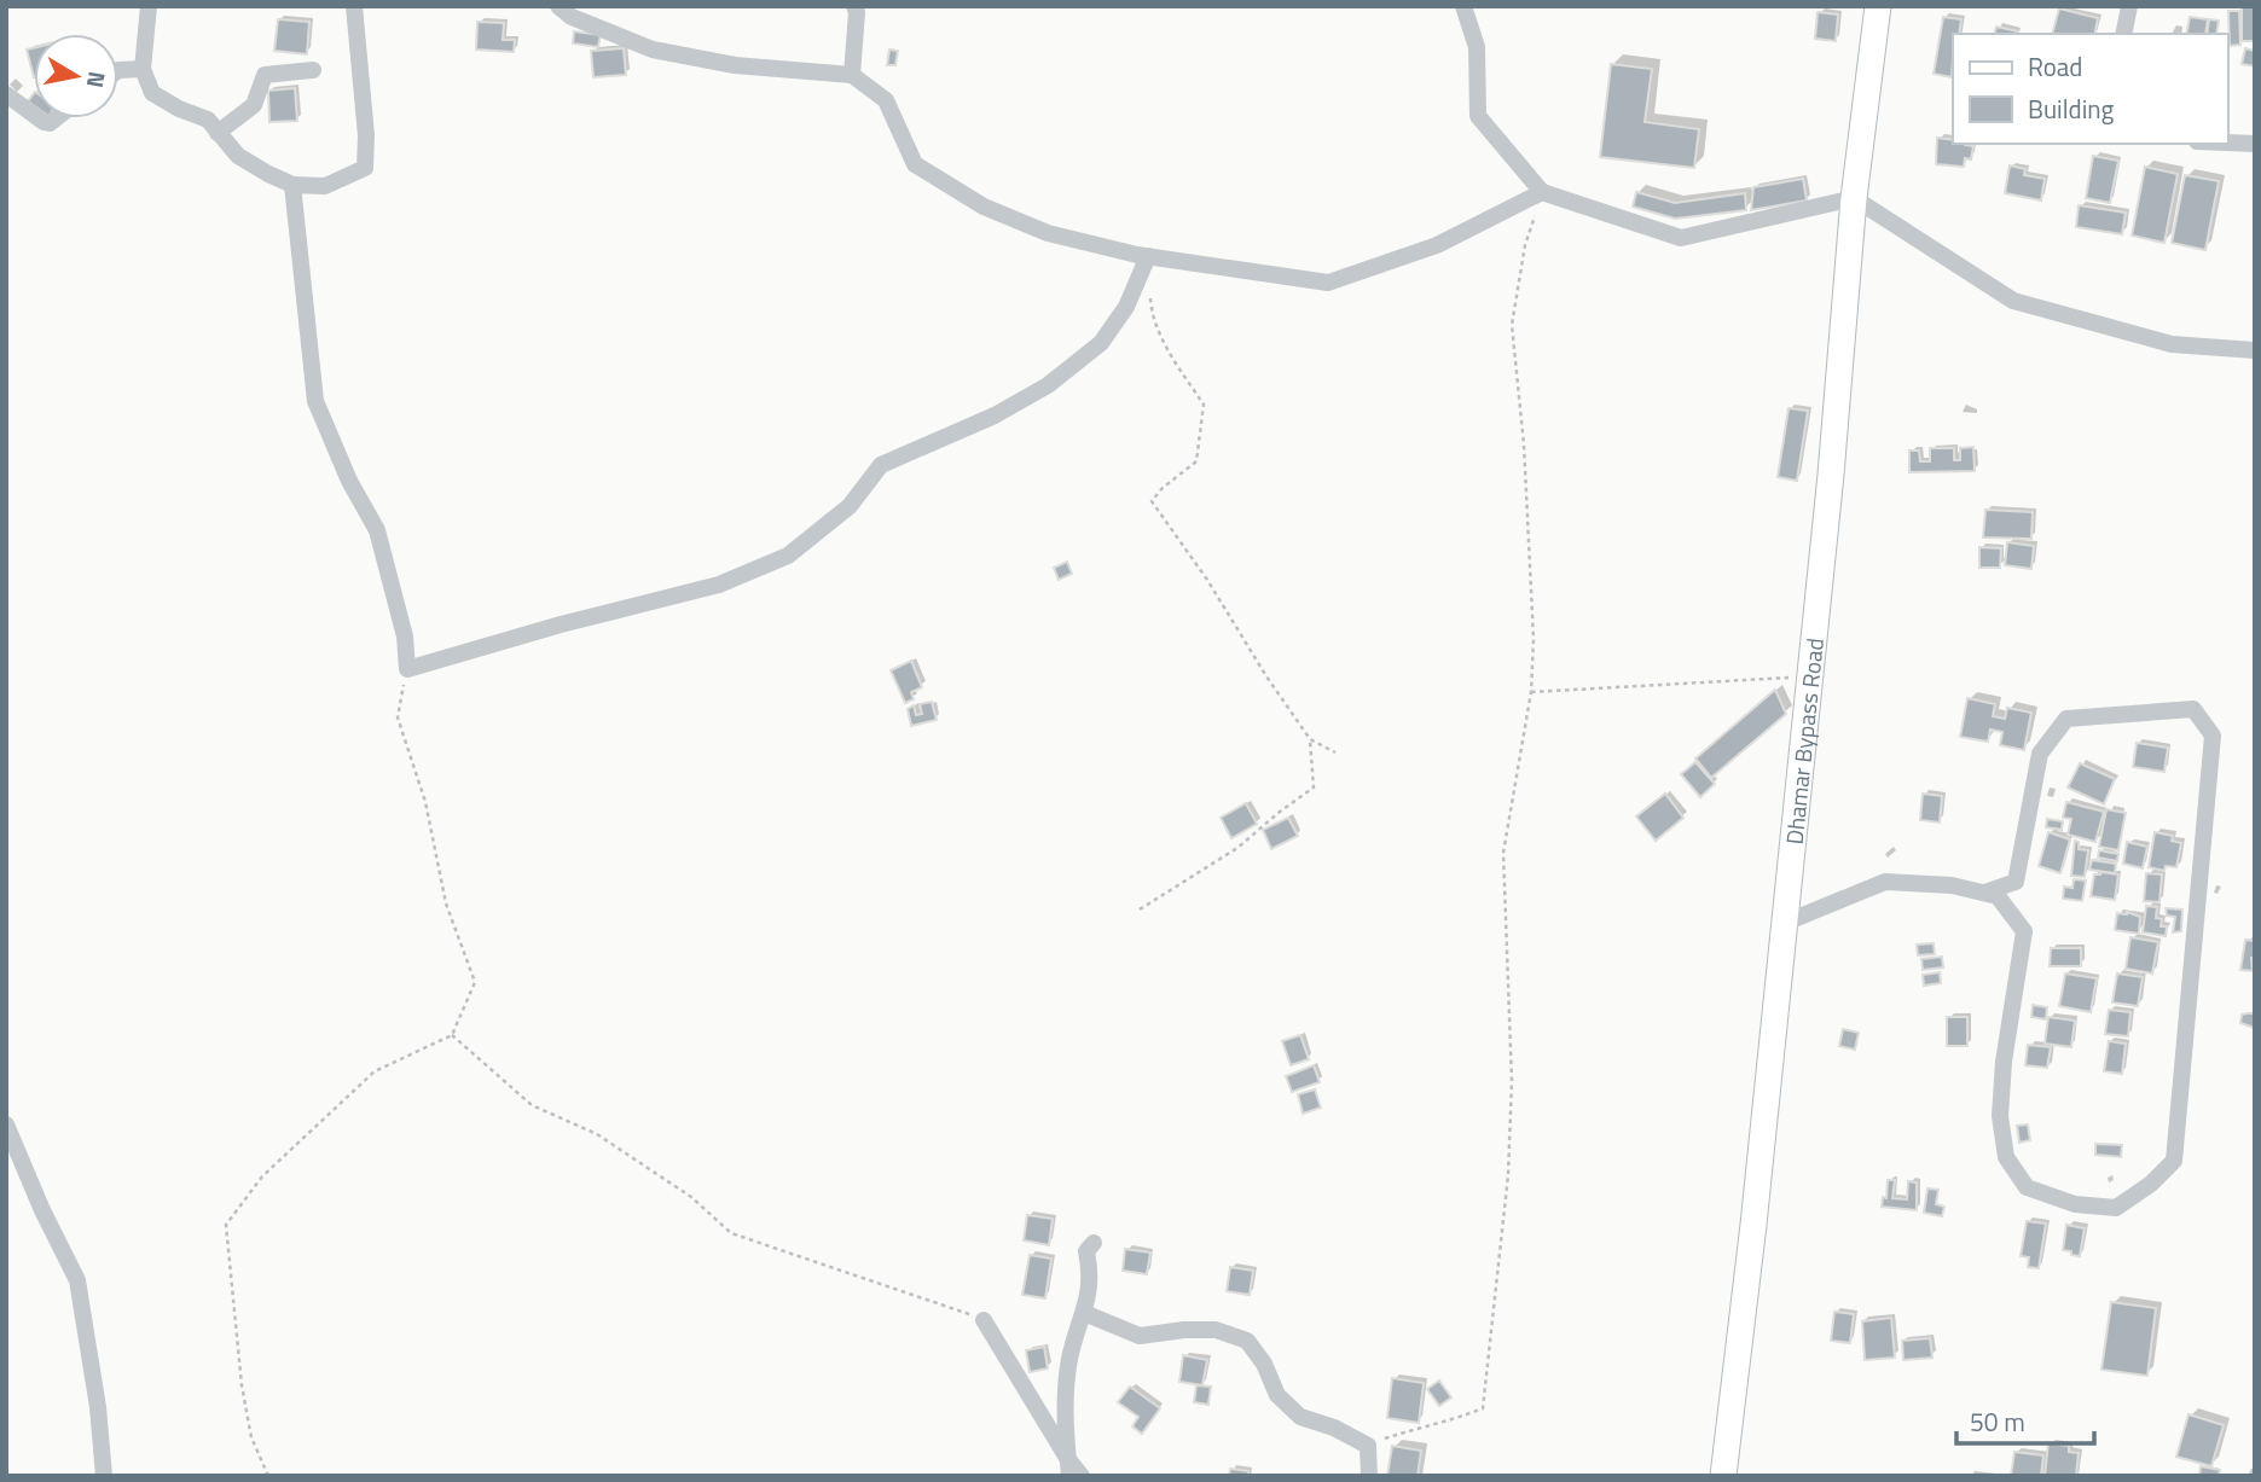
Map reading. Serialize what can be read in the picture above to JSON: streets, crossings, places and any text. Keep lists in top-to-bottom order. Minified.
{"streets":{"main road":["Dhamar Bypass Road"]},"legend":["Road","Building"],"scale_bar":"50 m","north":"right"}
